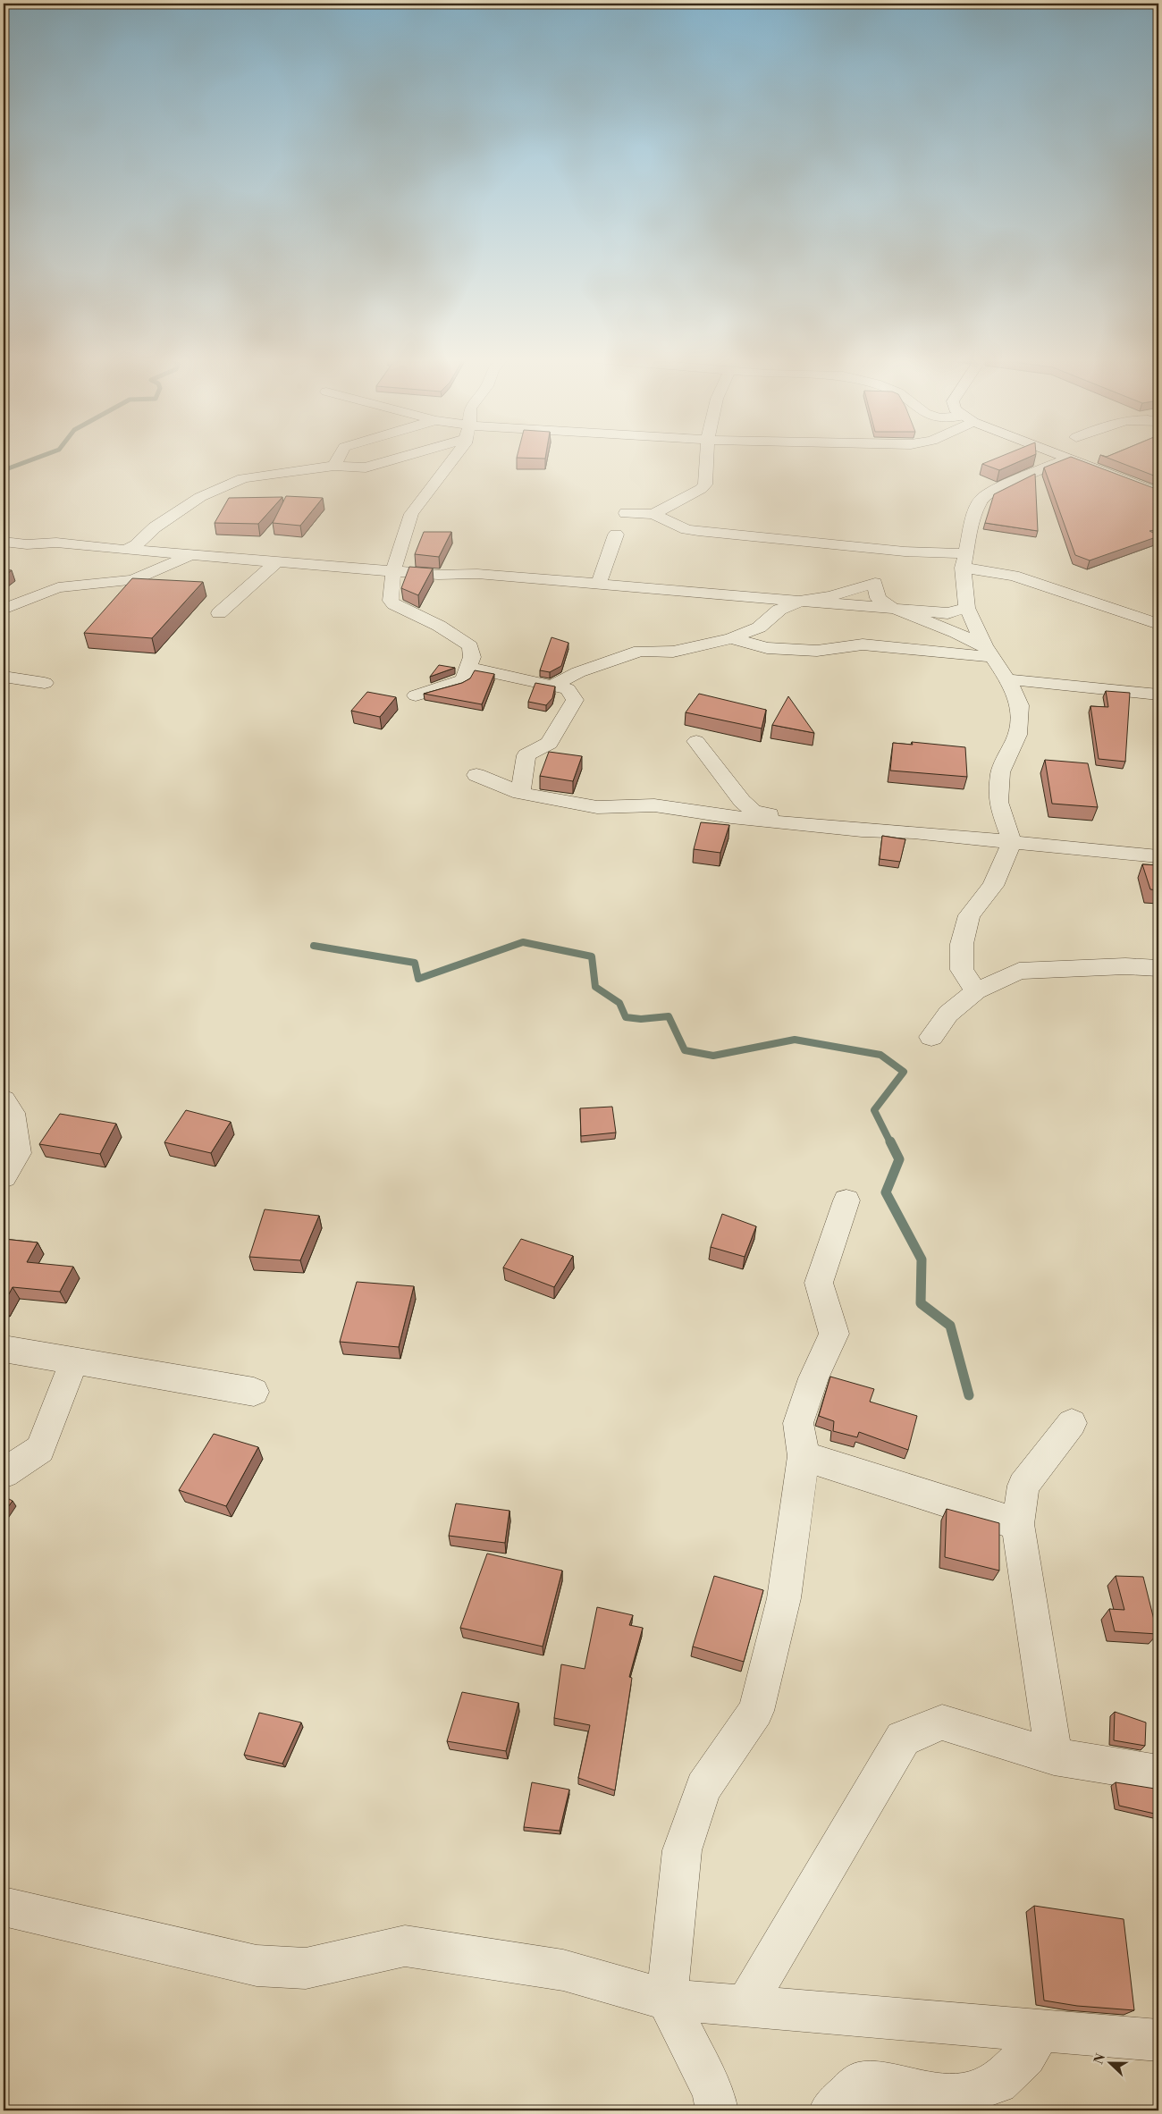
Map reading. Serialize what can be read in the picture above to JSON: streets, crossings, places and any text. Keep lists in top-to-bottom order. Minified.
{"north":"left"}
